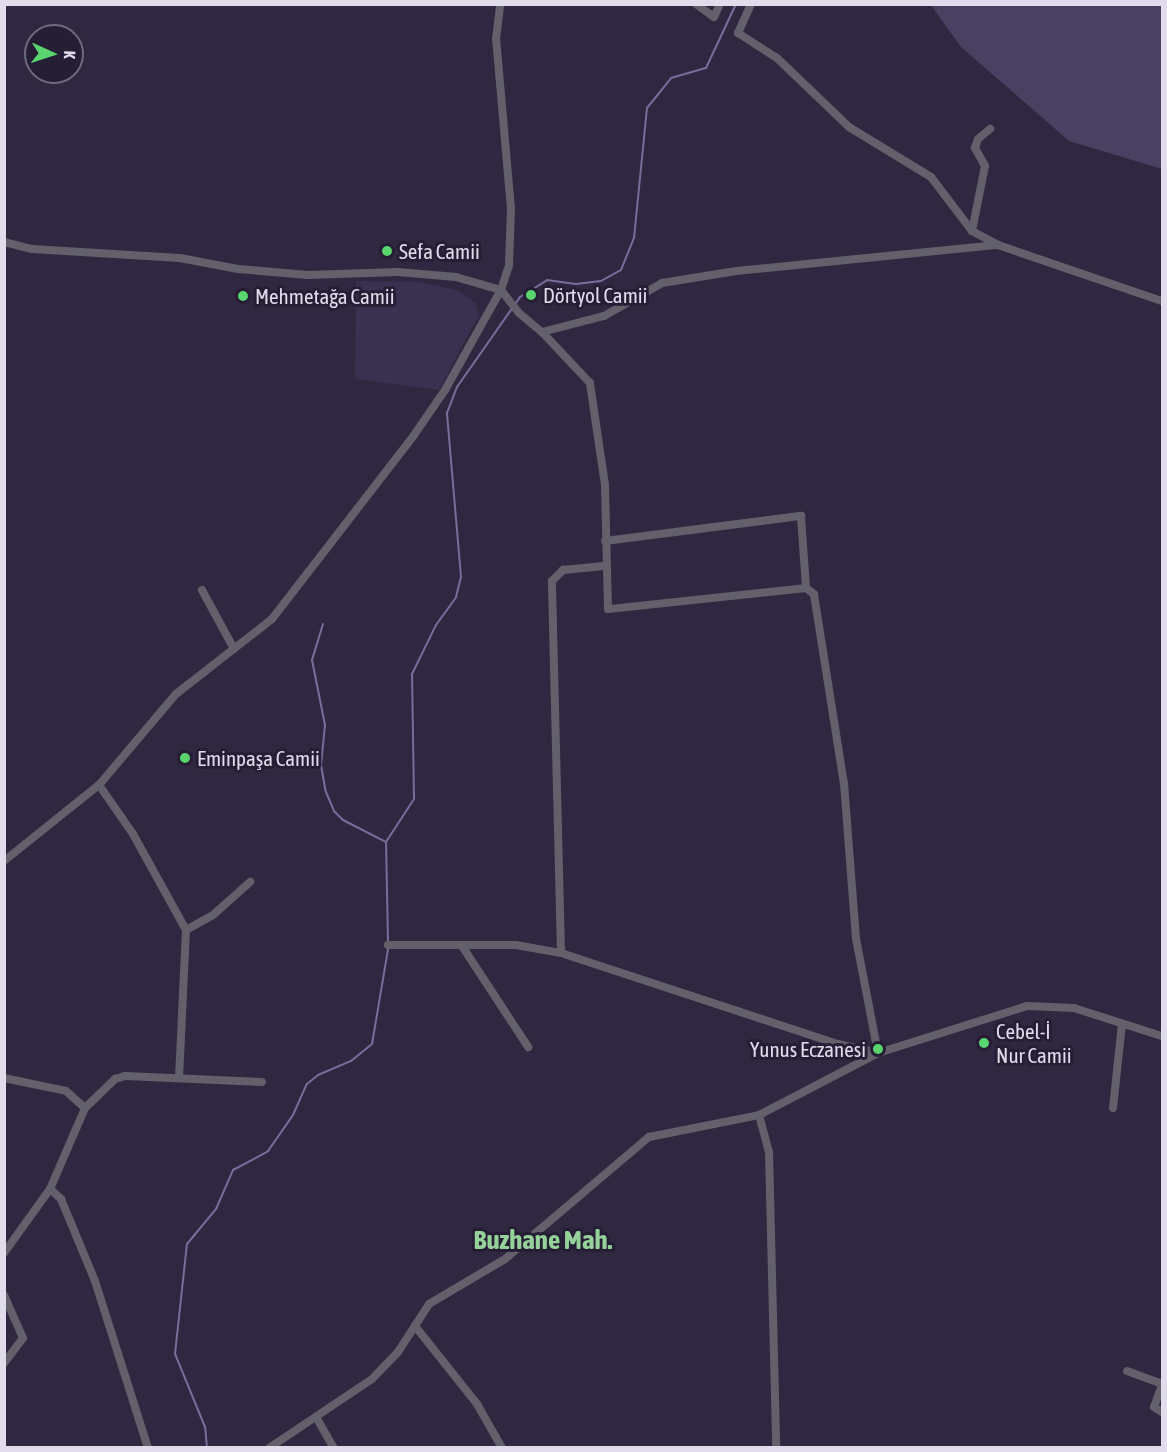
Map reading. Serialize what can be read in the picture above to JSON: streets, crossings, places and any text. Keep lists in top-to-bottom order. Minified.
{"districts":["Buzhane Mah."],"places":["Sefa Camii","Dörtyol Camii","Mehmetağa Camii","Eminpaşa Camii","Cebel-İ Nur Camii","Yunus Eczanesi"],"north":"right"}
